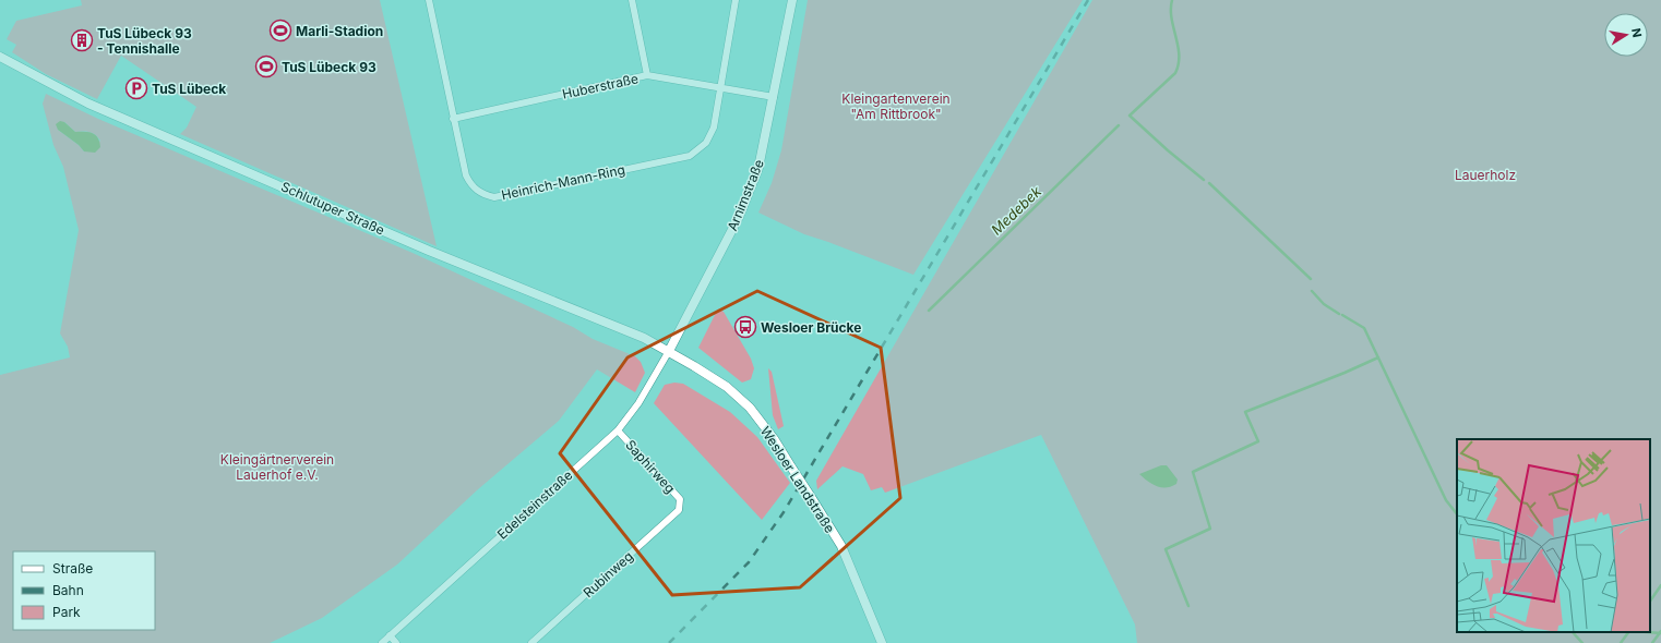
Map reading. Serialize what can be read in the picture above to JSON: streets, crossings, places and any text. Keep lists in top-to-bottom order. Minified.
{"streets":{"main road":["Arnimstraße","Schlutuper Straße","Wesloer Landstraße"],"street":["Huberstraße","Heinrich-Mann-Ring","Saphirweg","Edelsteinstraße","Rubinweg"]},"crossings":[["Huberstraße","Heinrich-Mann-Ring"],["Huberstraße","Arnimstraße"],["Arnimstraße","Schlutuper Straße"],["Arnimstraße","Wesloer Landstraße"],["Arnimstraße","Edelsteinstraße"],["Schlutuper Straße","Wesloer Landstraße"],["Schlutuper Straße","Edelsteinstraße"],["Saphirweg","Edelsteinstraße"],["Saphirweg","Rubinweg"],["Wesloer Landstraße","Edelsteinstraße"]],"water":["Medebek"],"parks":["Kleingartenverein \"Am Rittbrook\"","Lauerholz","Kleingärtnerverein Lauerhof e.V."],"places":{"sports":["Marli-Stadion","TuS Lübeck 93"],"building":["TuS Lübeck 93 - Tennishalle"],"parking":["TuS Lübeck"],"bus stop":["Wesloer Brücke"]},"legend":["Straße","Bahn","Park"],"north":"right"}
